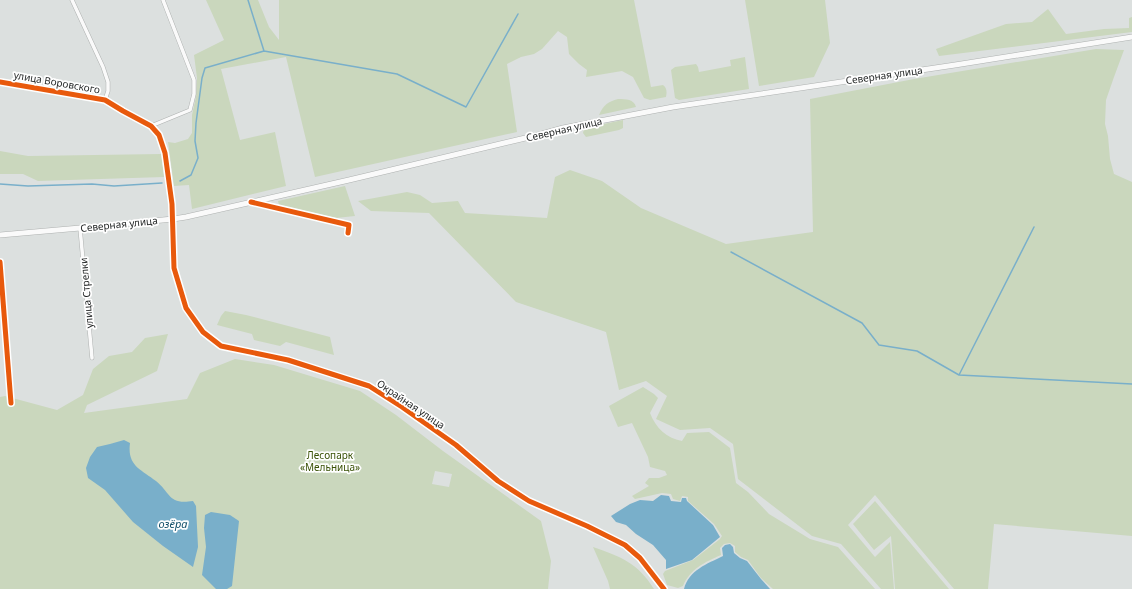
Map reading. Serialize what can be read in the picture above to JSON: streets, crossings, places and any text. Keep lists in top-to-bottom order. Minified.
{"streets":{"main road":["Северная улица"],"street":["улица Воровского","улица Стрелки","Окрайная улица"]},"crossings":[["Северная улица","улица Воровского"],["Северная улица","улица Стрелки"],["Северная улица","Окрайная улица"],["улица Воровского","Окрайная улица"]],"water":["озёра"],"parks":["Лесопарк «Мельница»"]}
